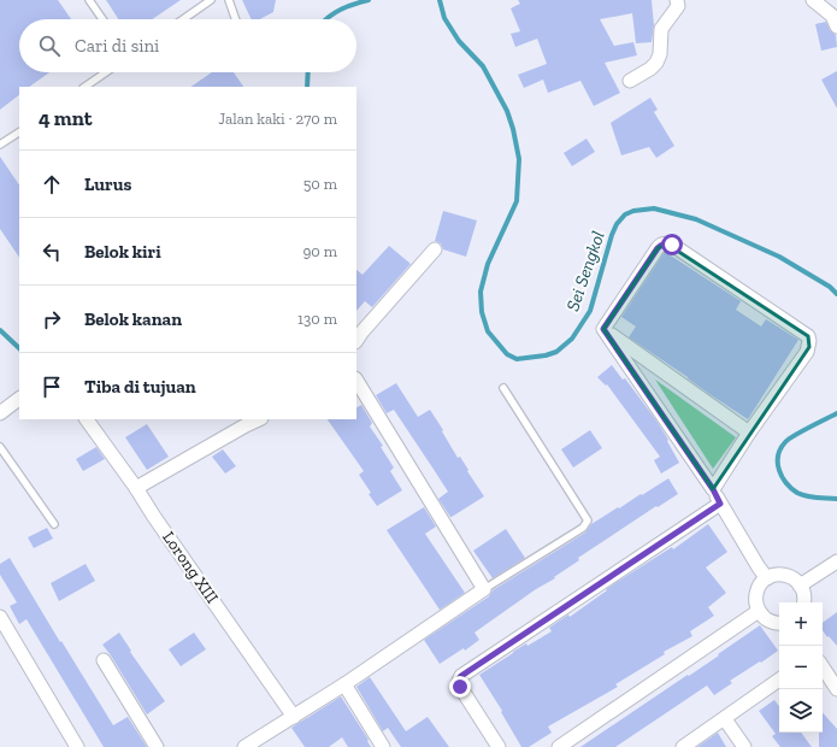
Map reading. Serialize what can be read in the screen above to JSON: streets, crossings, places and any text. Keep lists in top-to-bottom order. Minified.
{"streets":{"street":["Lorong XIII"]},"water":["Sei Sengkol"],"page":{"search":"Cari di sini","heading":["4 mnt","Jalan kaki · 270 m"],"list":[["Lurus","50 m"],["Belok kiri","90 m"],["Belok kanan","130 m"],"Tiba di tujuan"],"map_buttons":["+","−"]}}
